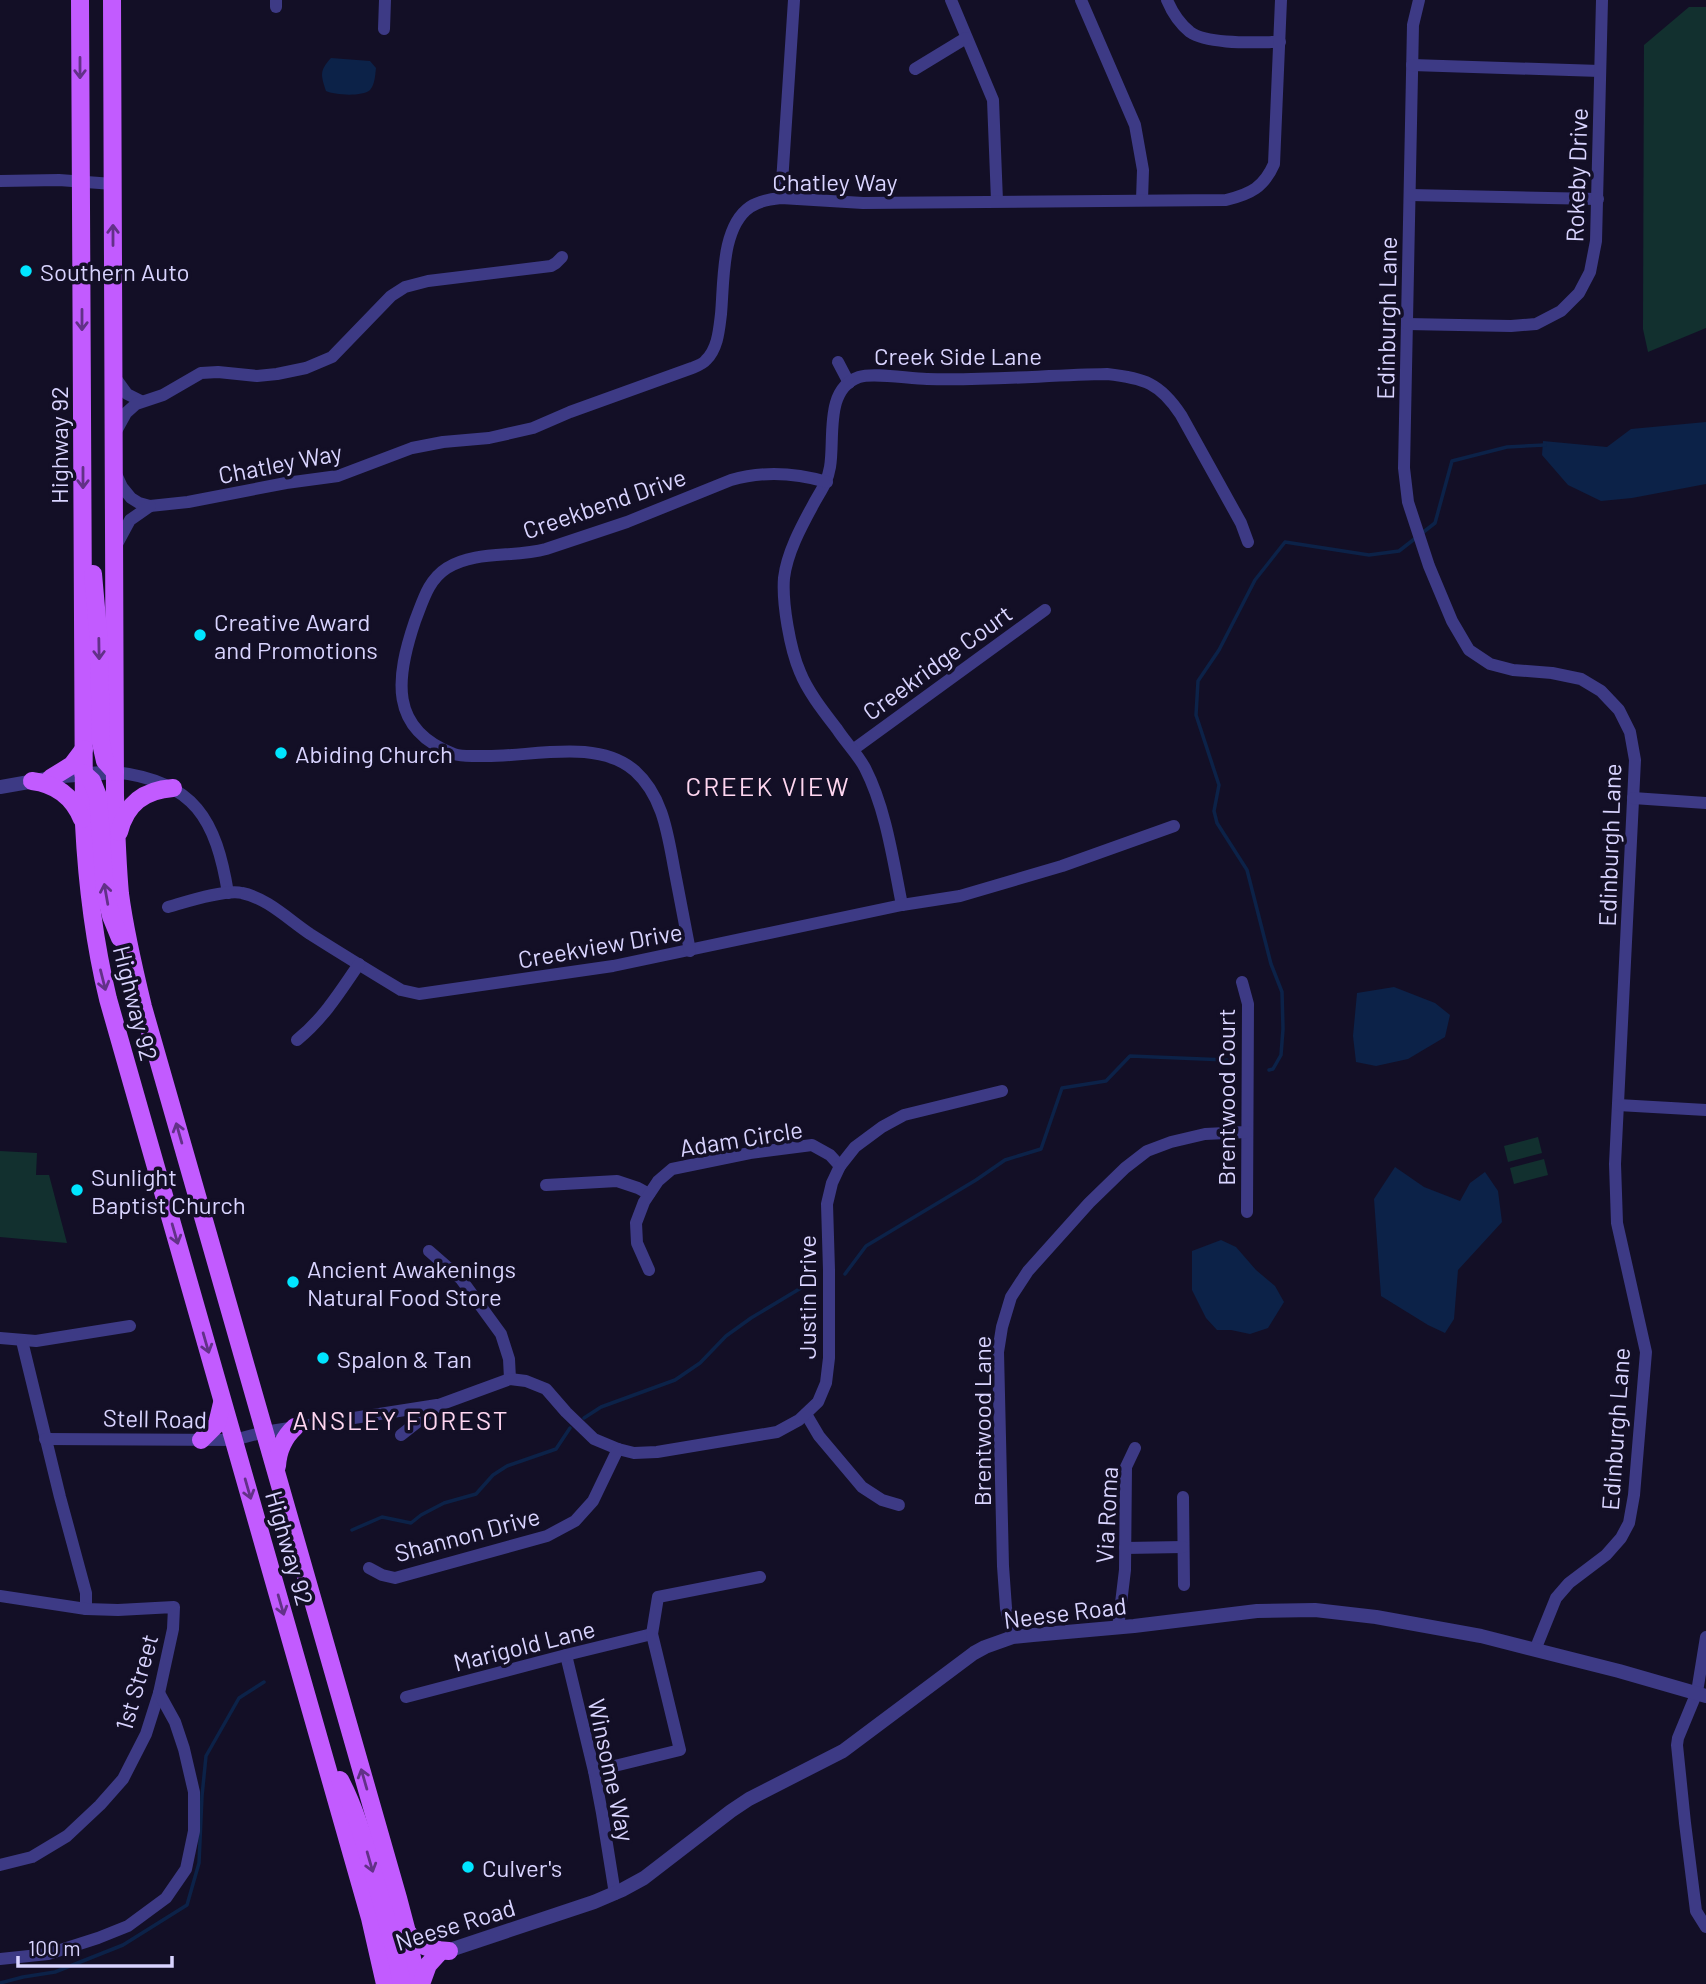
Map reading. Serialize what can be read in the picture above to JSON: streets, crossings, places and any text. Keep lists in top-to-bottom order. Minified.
{"streets":{"main road":["Highway 92"],"street":["Rokeby Drive","Chatley Way","Edinburgh Lane","Creek Side Lane","Creekbend Drive","Creekridge Court","Creekview Drive","Brentwood Court","Adam Circle","Justin Drive","Stell Road","Brentwood Lane","Via Roma","Shannon Drive","Neese Road","Marigold Lane","1st Street","Winsome Way"]},"crossings":[["Rokeby Drive","Edinburgh Lane"],["Edinburgh Lane","Neese Road"],["Creek Side Lane","Creekbend Drive"],["Creek Side Lane","Creekridge Court"],["Creek Side Lane","Creekview Drive"],["Highway 92","Stell Road"],["Highway 92","Neese Road"],["Creekbend Drive","Creekview Drive"],["Brentwood Court","Brentwood Lane"],["Adam Circle","Justin Drive"],["Justin Drive","Shannon Drive"],["Brentwood Lane","Neese Road"],["Via Roma","Neese Road"],["Neese Road","Winsome Way"],["Marigold Lane","Winsome Way"]],"districts":["CREEK VIEW","ANSLEY FOREST"],"places":["Southern Auto","Creative Award and Promotions","Abiding Church","Sunlight Baptist Church","Ancient Awakenings Natural Food Store","Spalon & Tan","Culver's"],"scale_bar":"100 m"}
